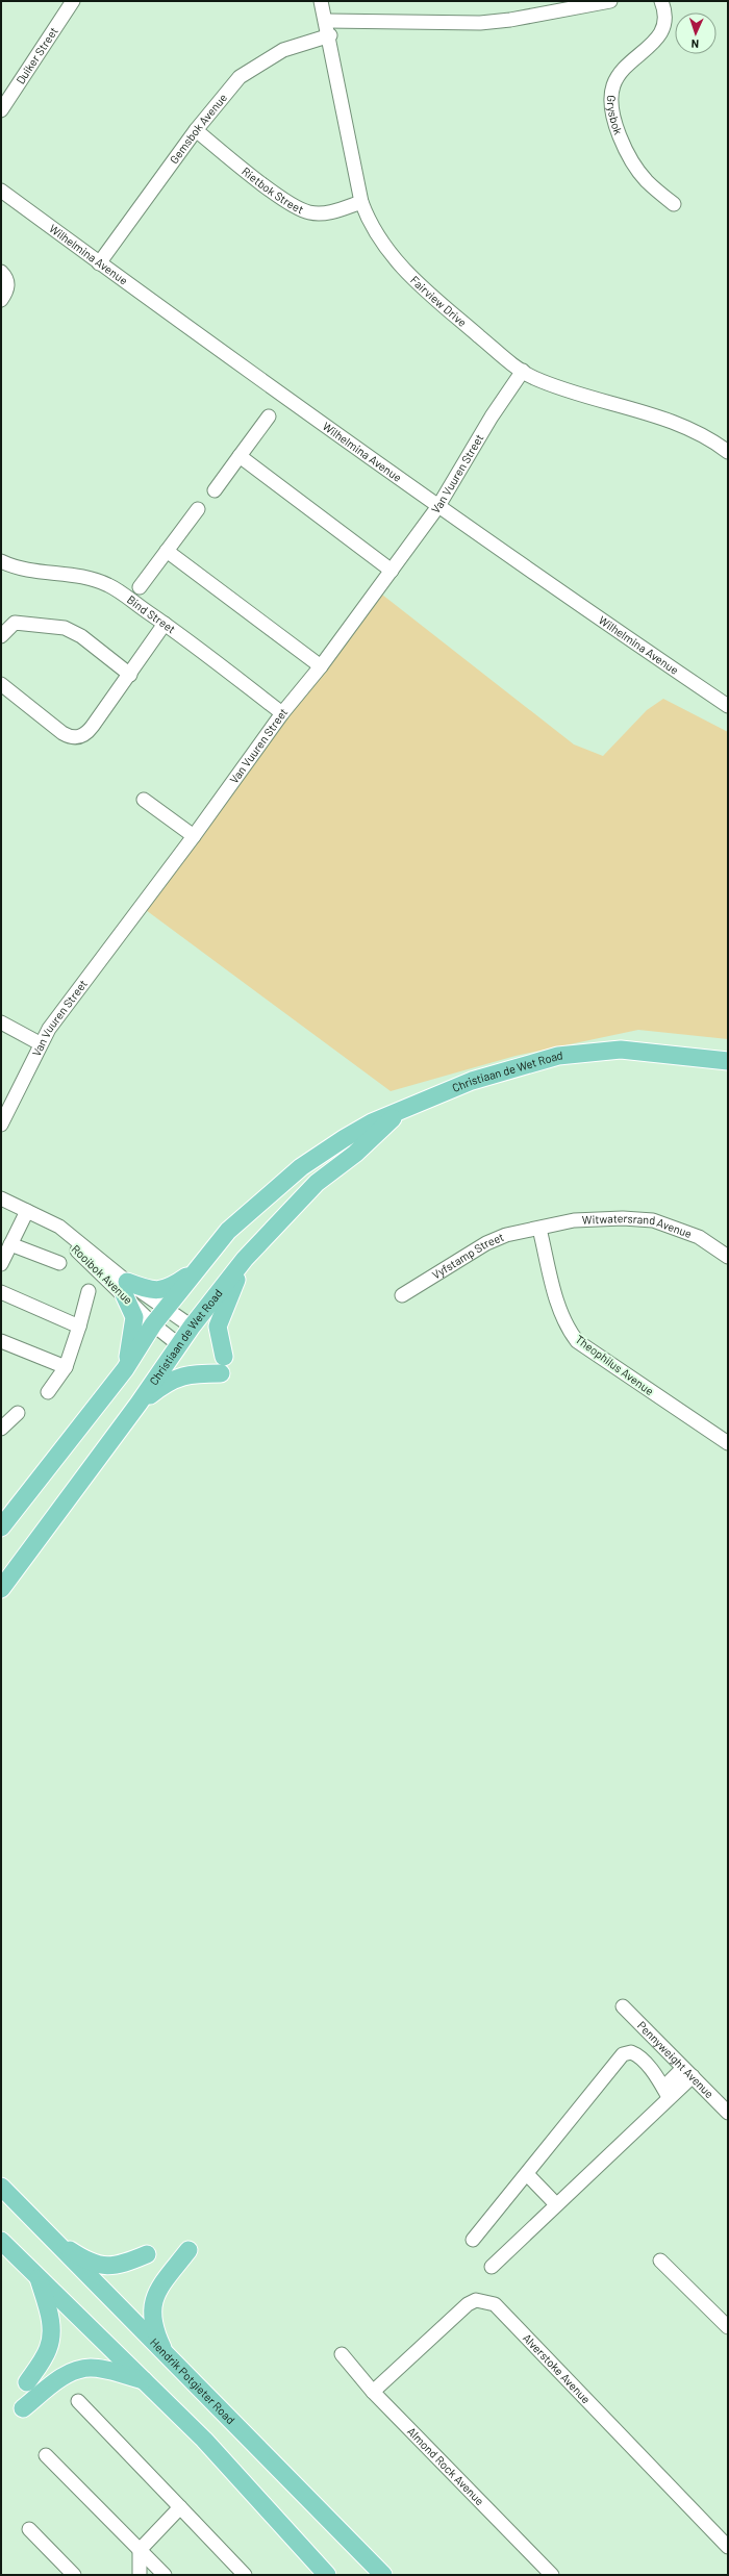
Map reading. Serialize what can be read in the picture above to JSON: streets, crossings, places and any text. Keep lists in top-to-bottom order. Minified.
{"streets":{"main road":["Christiaan de Wet Road","Hendrik Potgieter Road"],"street":["Duiker Street","Grysbok","Gemsbok Avenue","Rietbok Street","Wilhelmina Avenue","Fairview Drive","Van Vuuren Street","Bind Street","Witwatersrand Avenue","Vyfstamp Street","Rooibok Avenue","Theophilus Avenue","Pennyweight Avenue","Alverstoke Avenue","Almond Rock Avenue"]},"crossings":[["Gemsbok Avenue","Rietbok Street"],["Gemsbok Avenue","Wilhelmina Avenue"],["Gemsbok Avenue","Fairview Drive"],["Rietbok Street","Fairview Drive"],["Wilhelmina Avenue","Van Vuuren Street"],["Fairview Drive","Van Vuuren Street"],["Van Vuuren Street","Bind Street"],["Christiaan de Wet Road","Rooibok Avenue"],["Witwatersrand Avenue","Vyfstamp Street"],["Witwatersrand Avenue","Theophilus Avenue"],["Vyfstamp Street","Theophilus Avenue"],["Alverstoke Avenue","Almond Rock Avenue"]],"north":"bottom"}
